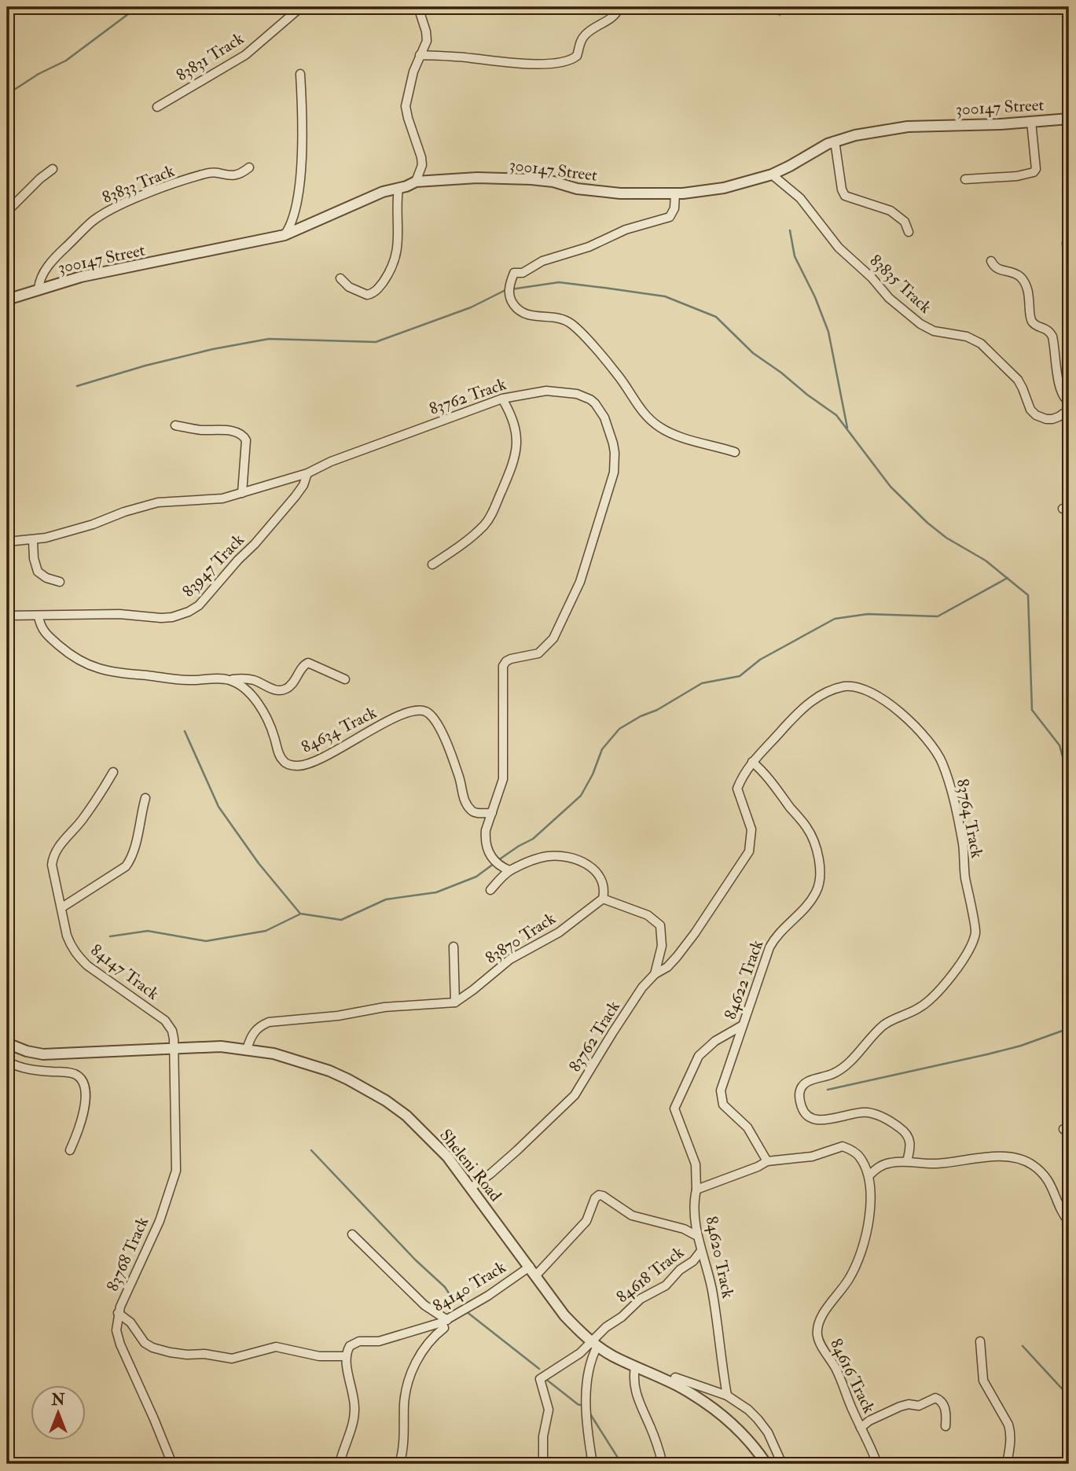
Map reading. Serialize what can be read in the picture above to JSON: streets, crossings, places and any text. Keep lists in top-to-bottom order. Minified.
{"streets":{"street":["83831 Track","300147 Street","83833 Track","83835 Track","83762 Track","83947 Track","84634 Track","83764 Track","83870 Track","84147 Track","84622 Track","Sheleni Road","83768 Track","84620 Track","84618 Track","84140 Track","84616 Track"]},"crossings":[["300147 Street","83833 Track"],["300147 Street","83835 Track"],["83762 Track","83947 Track"],["83762 Track","84634 Track"],["83762 Track","83764 Track"],["83762 Track","83870 Track"],["83762 Track","Sheleni Road"],["83764 Track","84622 Track"],["84147 Track","Sheleni Road"],["84147 Track","83768 Track"],["84622 Track","84620 Track"],["84622 Track","84616 Track"],["Sheleni Road","83768 Track"],["Sheleni Road","84618 Track"],["Sheleni Road","84140 Track"],["84620 Track","84618 Track"],["84620 Track","84140 Track"]],"north":"top"}
